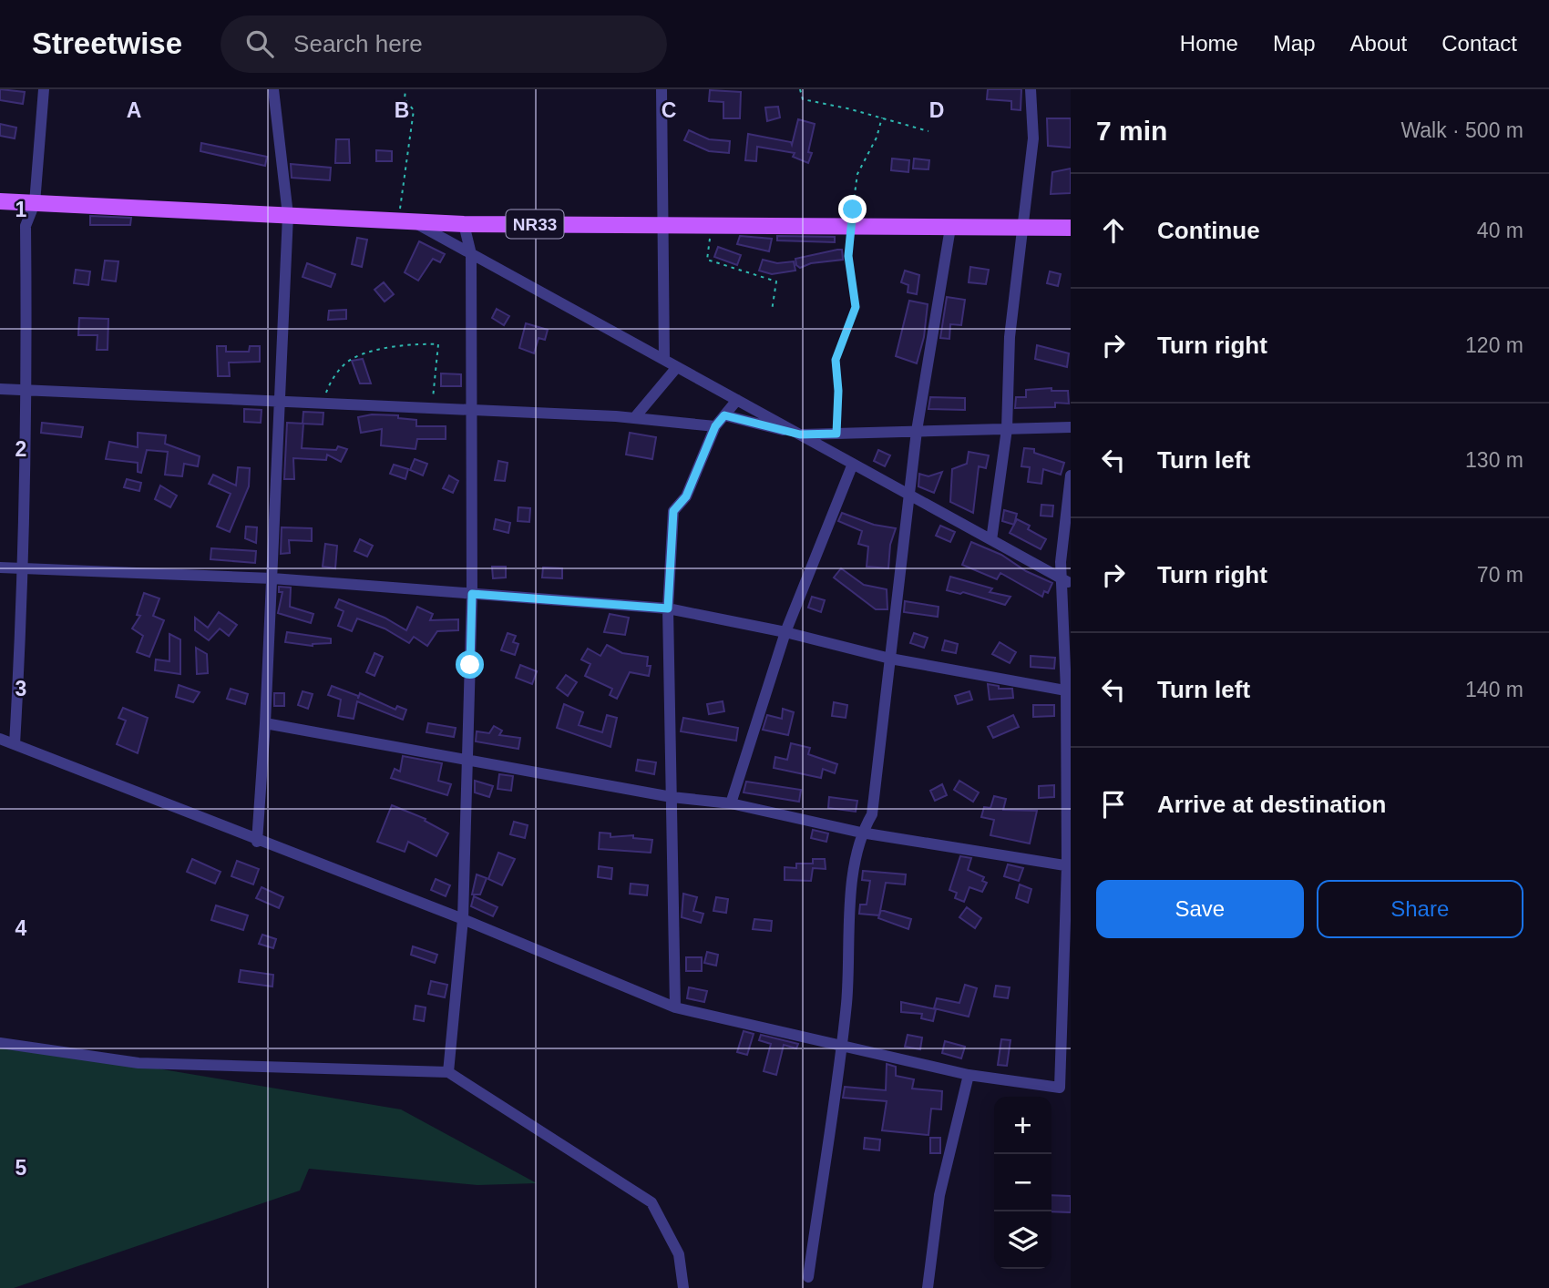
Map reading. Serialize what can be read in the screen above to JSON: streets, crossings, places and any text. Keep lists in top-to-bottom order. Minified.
{"streets":{"main road":["NR33"]},"page":{"header":"Streetwise","search":"Search here","nav":["Home","Map","About","Contact"],"heading":["7 min","Walk · 500 m"],"list":[["Continue","40 m"],["Turn right","120 m"],["Turn left","130 m"],["Turn right","70 m"],["Turn left","140 m"],"Arrive at destination"],"buttons":["Save","Share"],"map_buttons":["+","−"]},"grid":{"columns":["A","B","C","D"],"rows":["1","2","3","4","5"]}}
